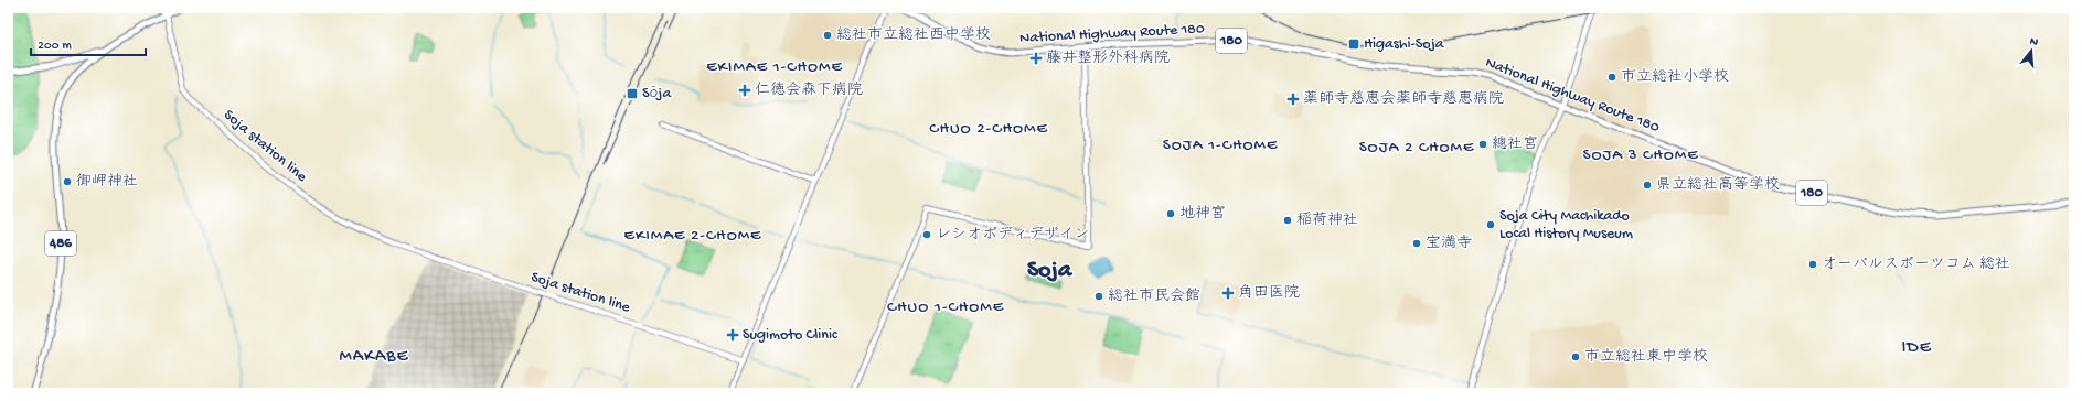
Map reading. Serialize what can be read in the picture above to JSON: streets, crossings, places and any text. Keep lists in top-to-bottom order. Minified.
{"streets":{"main road":["National Highway Route 180","180","Soja station line","486"]},"crossings":[["Soja station line","486"]],"districts":["EKIMAE 1-CHOME","CHUO 2-CHOME","SOJA 1-CHOME","SOJA 2 CHOME","SOJA 3 CHOME","EKIMAE 2-CHOME","Soja","CHUO 1-CHOME","IDE","MAKABE"],"places":{"other":["総社市立総社西中学校","市立総社小学校","總社宮","御岬神社","県立総社高等学校","地神宮","稲荷神社","Soja City Machikado Local History Museum","レシオボディデザイン","宝満寺","オーバルスポーツコム 総社","総社市民会館","市立総社東中学校"],"transit":["Higashi-Soja","Sōja"],"health":["藤井整形外科病院","仁徳会森下病院","薬師寺慈恵会薬師寺慈恵病院","角田医院","Sugimoto Clinic"]},"scale_bar":"200 m","north":"top"}
